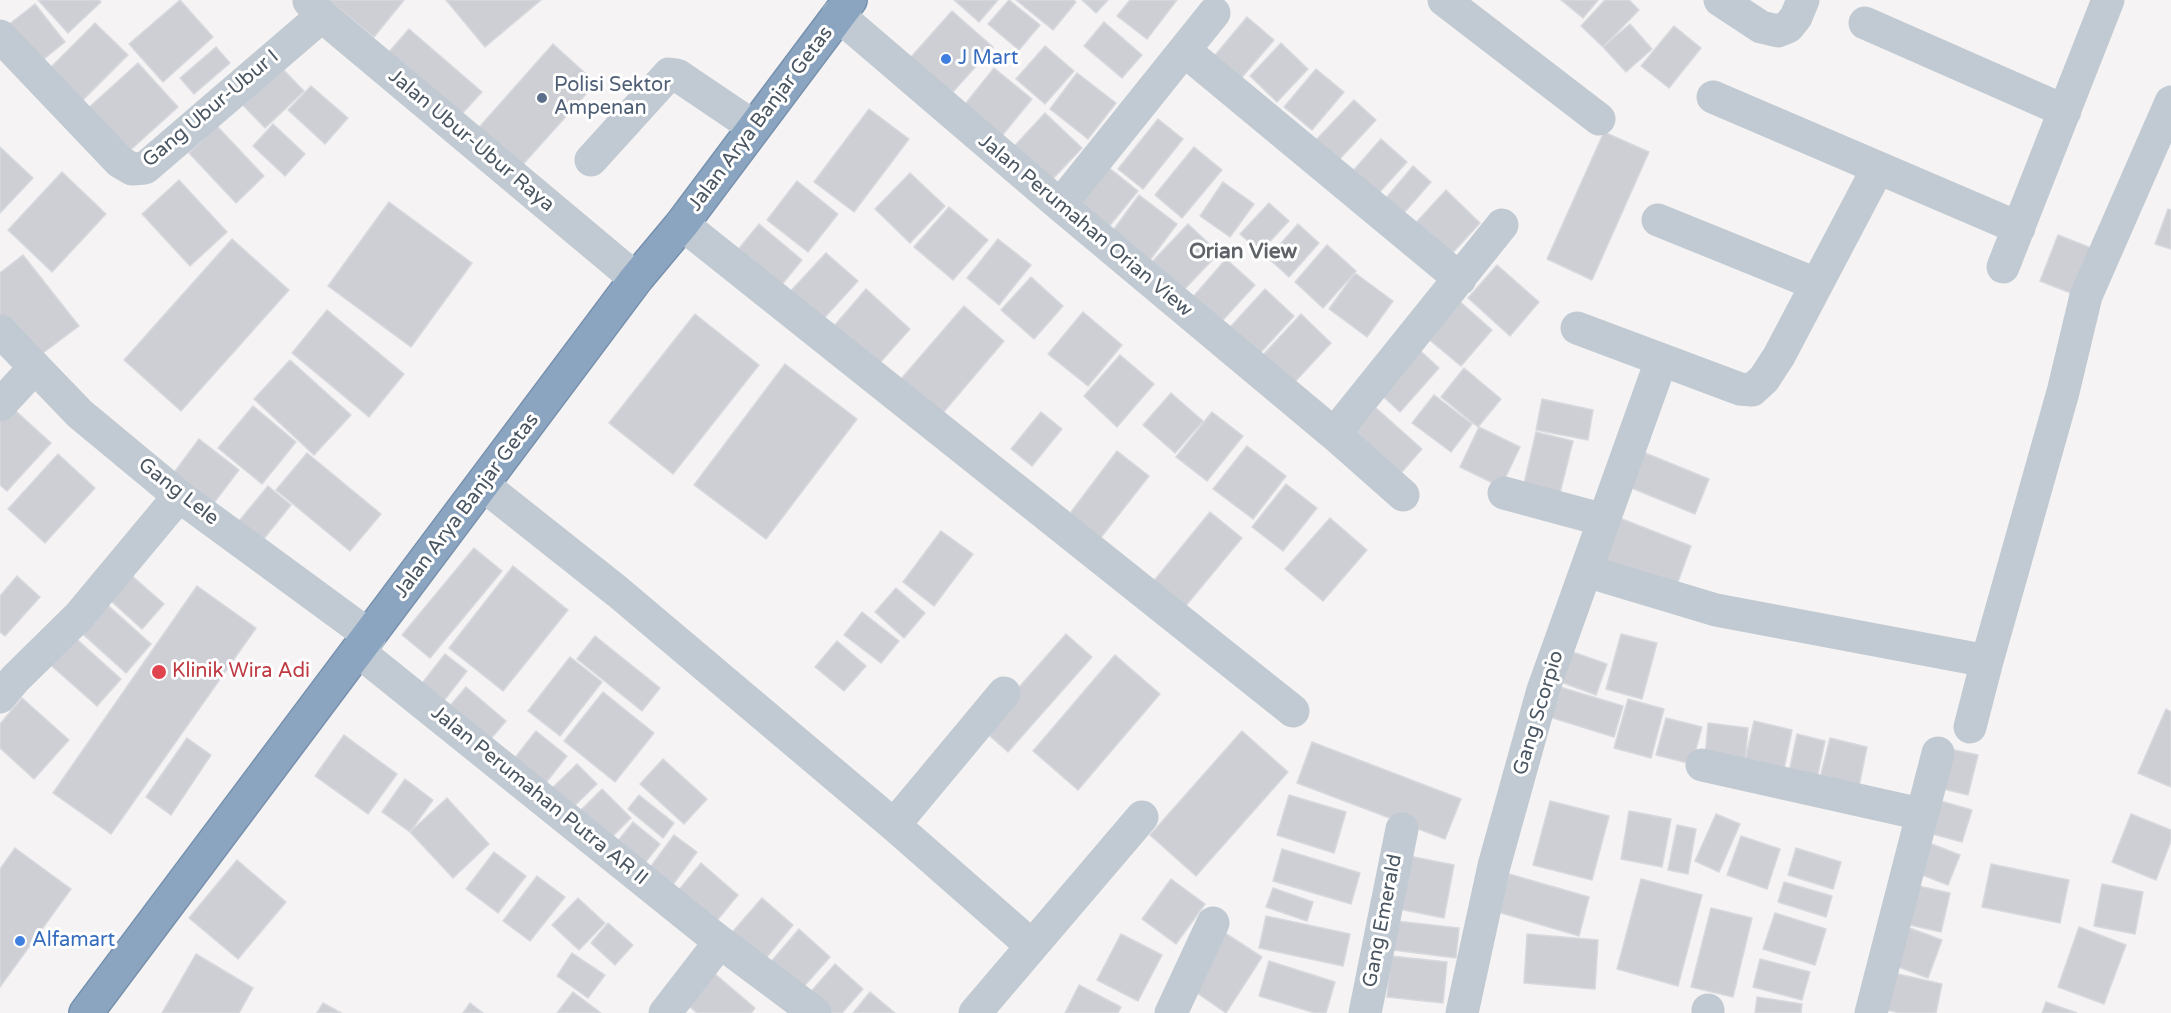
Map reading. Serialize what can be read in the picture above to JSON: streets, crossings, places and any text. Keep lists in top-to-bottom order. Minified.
{"streets":{"highway":["Jalan Arya Banjar Getas"],"street":["Gang Ubur-Ubur I","Jalan Ubur-Ubur Raya","Jalan Perumahan Orian View","Gang Lele","Gang Scorpio","Jalan Perumahan Putra AR II","Gang Emerald"]},"crossings":[["Gang Ubur-Ubur I","Jalan Ubur-Ubur Raya"],["Jalan Arya Banjar Getas","Jalan Ubur-Ubur Raya"],["Jalan Arya Banjar Getas","Jalan Perumahan Orian View"],["Jalan Arya Banjar Getas","Gang Lele"],["Jalan Arya Banjar Getas","Jalan Perumahan Putra AR II"],["Gang Lele","Jalan Perumahan Putra AR II"]],"districts":["Orian View"],"places":["J Mart","Polisi Sektor Ampenan","Klinik Wira Adi","Alfamart"]}
